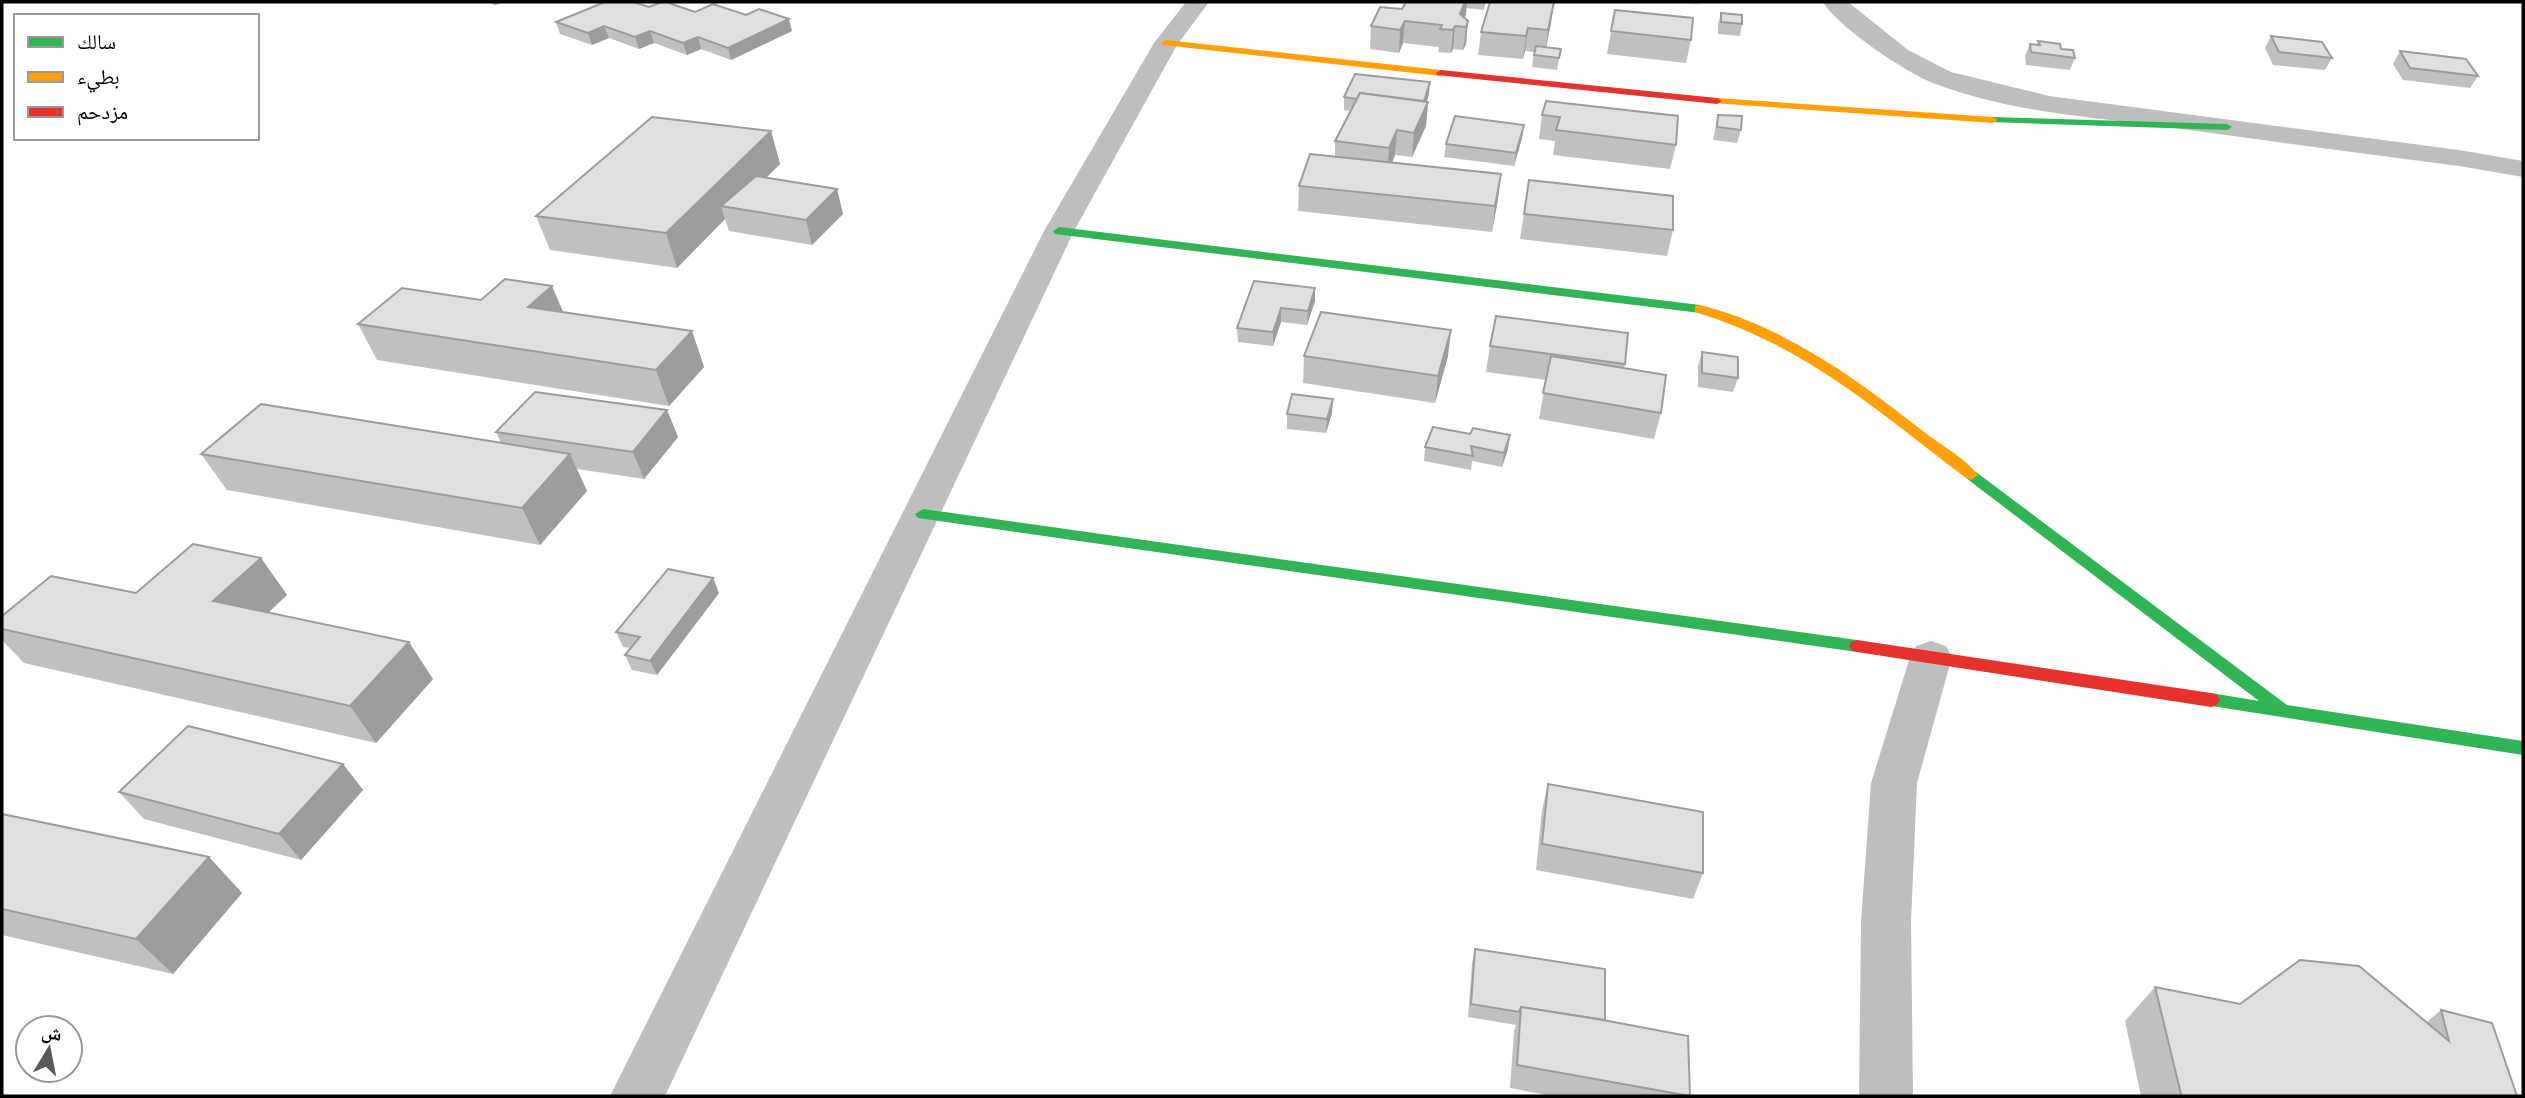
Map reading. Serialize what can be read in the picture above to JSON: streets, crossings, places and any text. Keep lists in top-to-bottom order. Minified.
{"legend":["سالك","بطيء","مزدحم"],"north":"top"}
